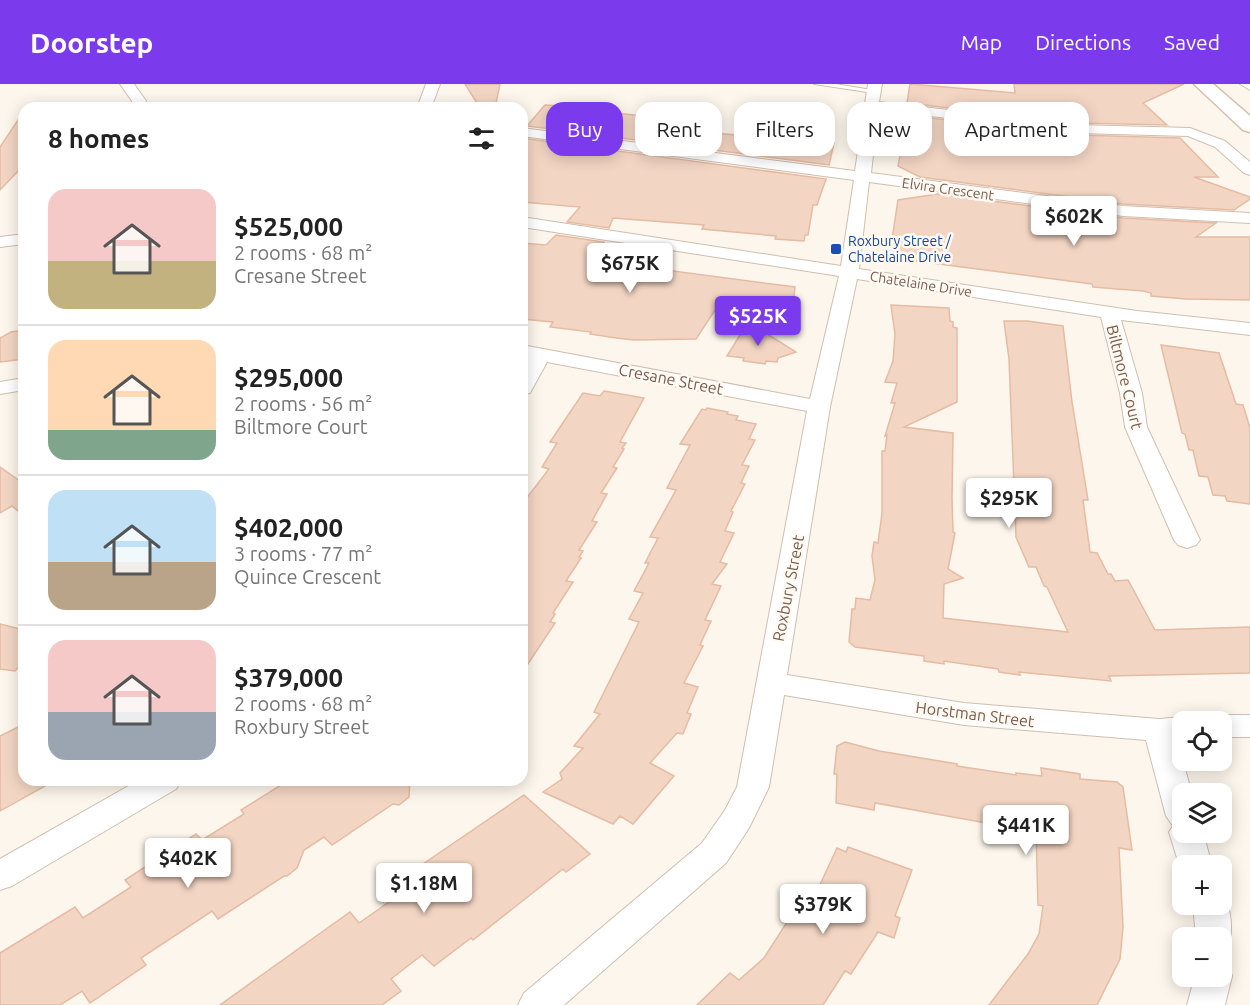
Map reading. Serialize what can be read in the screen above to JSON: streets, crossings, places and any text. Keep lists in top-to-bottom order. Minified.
{"streets":{"street":["Elvira Crescent","Chatelaine Drive","Biltmore Court","Cresane Street","Roxbury Street","Horstman Street"]},"crossings":[["Elvira Crescent","Roxbury Street"],["Chatelaine Drive","Biltmore Court"],["Chatelaine Drive","Roxbury Street"],["Cresane Street","Roxbury Street"],["Roxbury Street","Horstman Street"]],"places":{"transit":["Roxbury Street / Chatelaine Drive"]},"page":{"header":"Doorstep","nav":["Map","Directions","Saved"],"chip":["Buy","Rent","Filters","New","Apartment"],"heading":"8 homes","list":[{"name":"$525,000","note":"2 rooms · 68 m² · Cresane Street"},{"name":"$295,000","note":"2 rooms · 56 m² · Biltmore Court"},{"name":"$402,000","note":"3 rooms · 77 m² · Quince Crescent"},{"name":"$379,000","note":"2 rooms · 68 m² · Roxbury Street"}],"price":["$602K","$675K","$525K","$295K","$441K","$402K","$1.18M","$379K"],"map_buttons":["+","−"]}}
